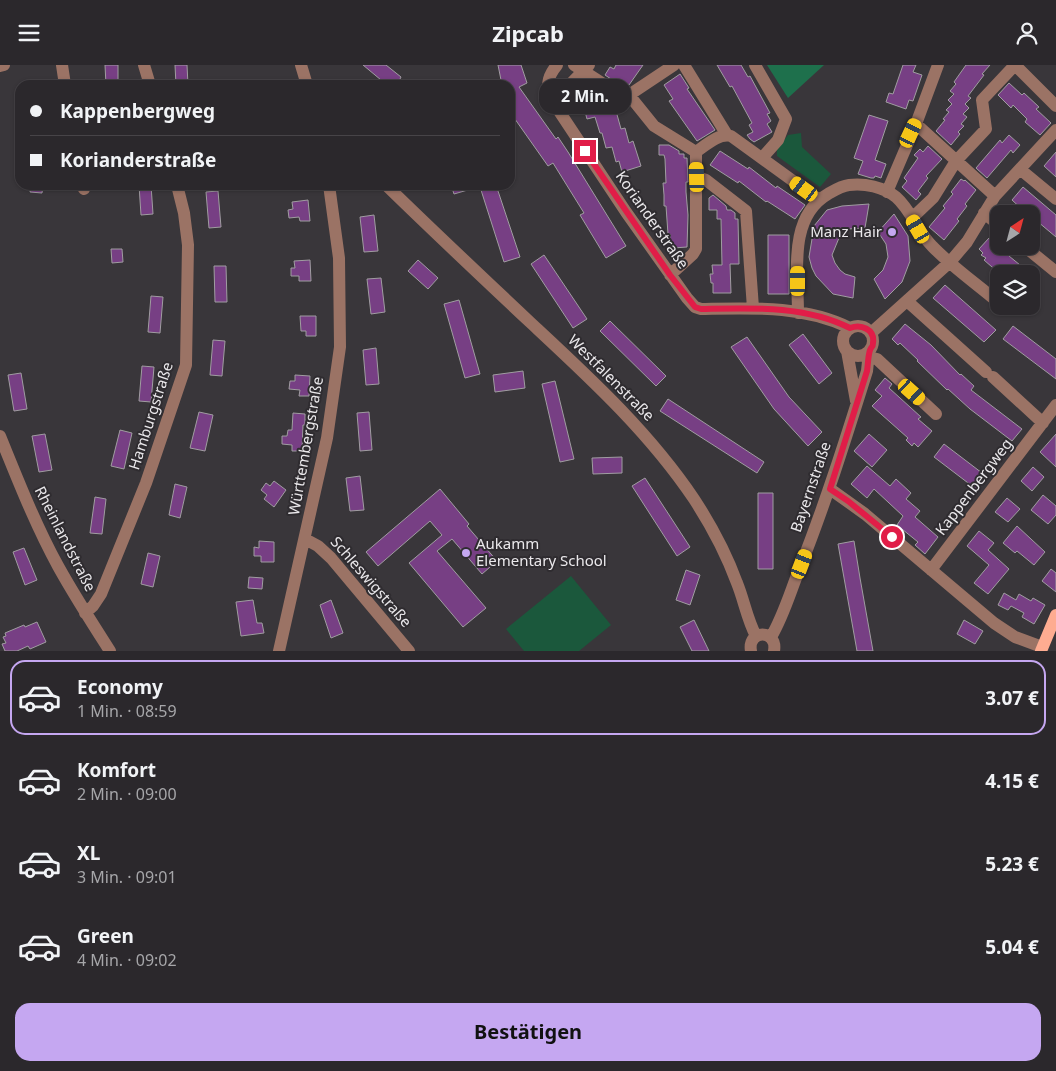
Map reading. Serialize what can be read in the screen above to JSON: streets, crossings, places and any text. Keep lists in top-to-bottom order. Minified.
{"streets":{"street":["Korianderstraße","Westfalenstraße","Hamburgstraße","Württembergstraße","Bayernstraße","Kappenbergweg","Rheinlandstraße","Schleswigstraße"]},"crossings":[["Korianderstraße","Bayernstraße"],["Hamburgstraße","Rheinlandstraße"],["Württembergstraße","Schleswigstraße"]],"places":["Manz Hair","Aukamm Elementary School"],"north":"top right","page":{"header":"Zipcab","bubble":"2 Min.","banner":["Kappenbergweg","Korianderstraße"],"list":[{"name":"Economy","note":"1 Min. · 08:59","value":"3.07 €"},{"name":"Komfort","note":"2 Min. · 09:00","value":"4.15 €"},{"name":"XL","note":"3 Min. · 09:01","value":"5.23 €"},{"name":"Green","note":"4 Min. · 09:02","value":"5.04 €"}],"buttons":"Bestätigen"}}
